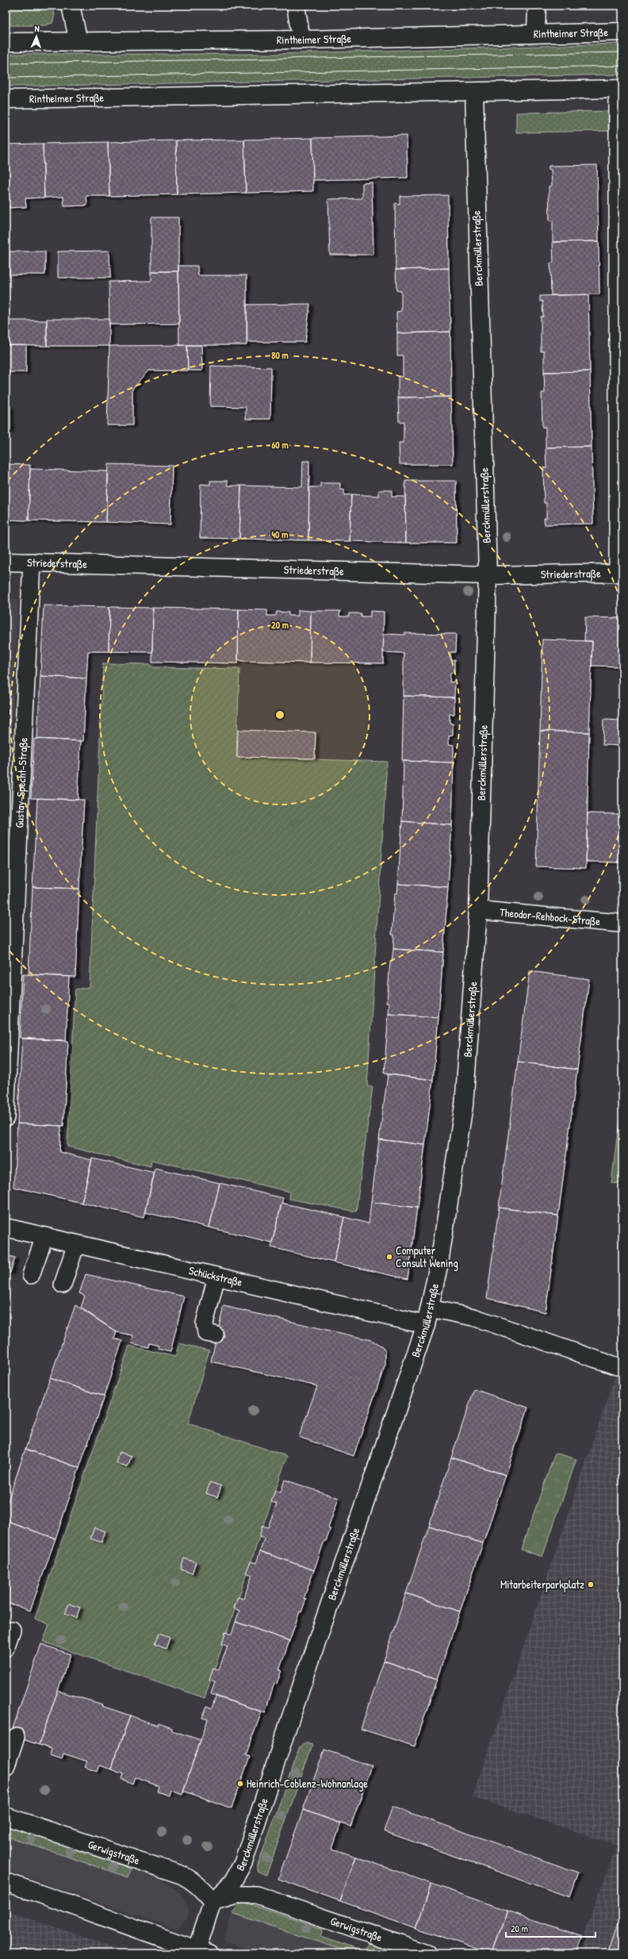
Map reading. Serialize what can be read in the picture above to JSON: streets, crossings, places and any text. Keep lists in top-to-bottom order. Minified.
{"streets":{"street":["Rintheimer Straße","Berckmüllerstraße","Striederstraße","Theodor-Rehbock-Straße","Schückstraße","Gerwigstraße"],"lane":["Gustav-Specht-Straße"]},"crossings":[["Rintheimer Straße","Berckmüllerstraße"],["Berckmüllerstraße","Striederstraße"],["Berckmüllerstraße","Theodor-Rehbock-Straße"],["Berckmüllerstraße","Schückstraße"],["Berckmüllerstraße","Gerwigstraße"],["Striederstraße","Gustav-Specht-Straße"]],"places":["Computer Consult Wening","Mitarbeiterparkplatz","Heinrich-Coblenz-Wohnanlage"],"scale_bar":"20 m","north":"top","rings":["80 m","60 m","40 m","20 m"]}
